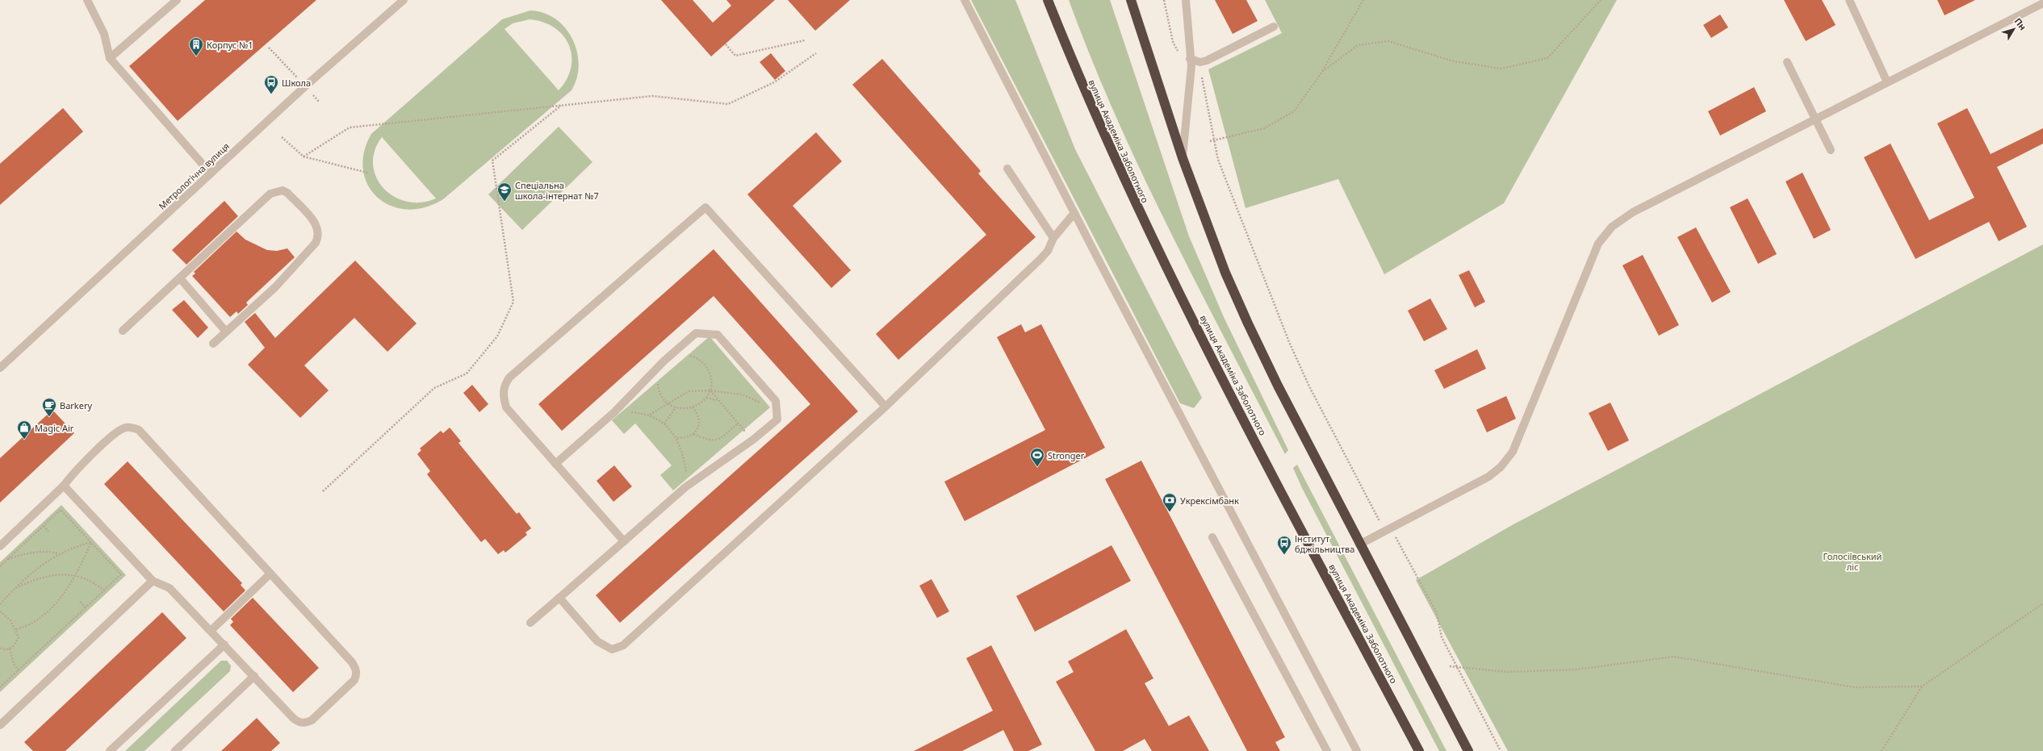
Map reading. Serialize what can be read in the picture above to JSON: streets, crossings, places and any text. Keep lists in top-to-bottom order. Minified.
{"streets":{"highway":["вулиця Академіка Заболотного"],"street":["Метрологічна вулиця"]},"parks":["Голосіївський ліс"],"places":{"building":["Корпус №1"],"bus stop":["Школа","Інститут бджільництва"],"school or university":["Спеціальна школа-інтернат №7"],"cafe":["Barkery"],"shop":["Magic Air"],"sports":["Stronger"],"bank":["Укрексімбанк"]},"north":"top right"}
